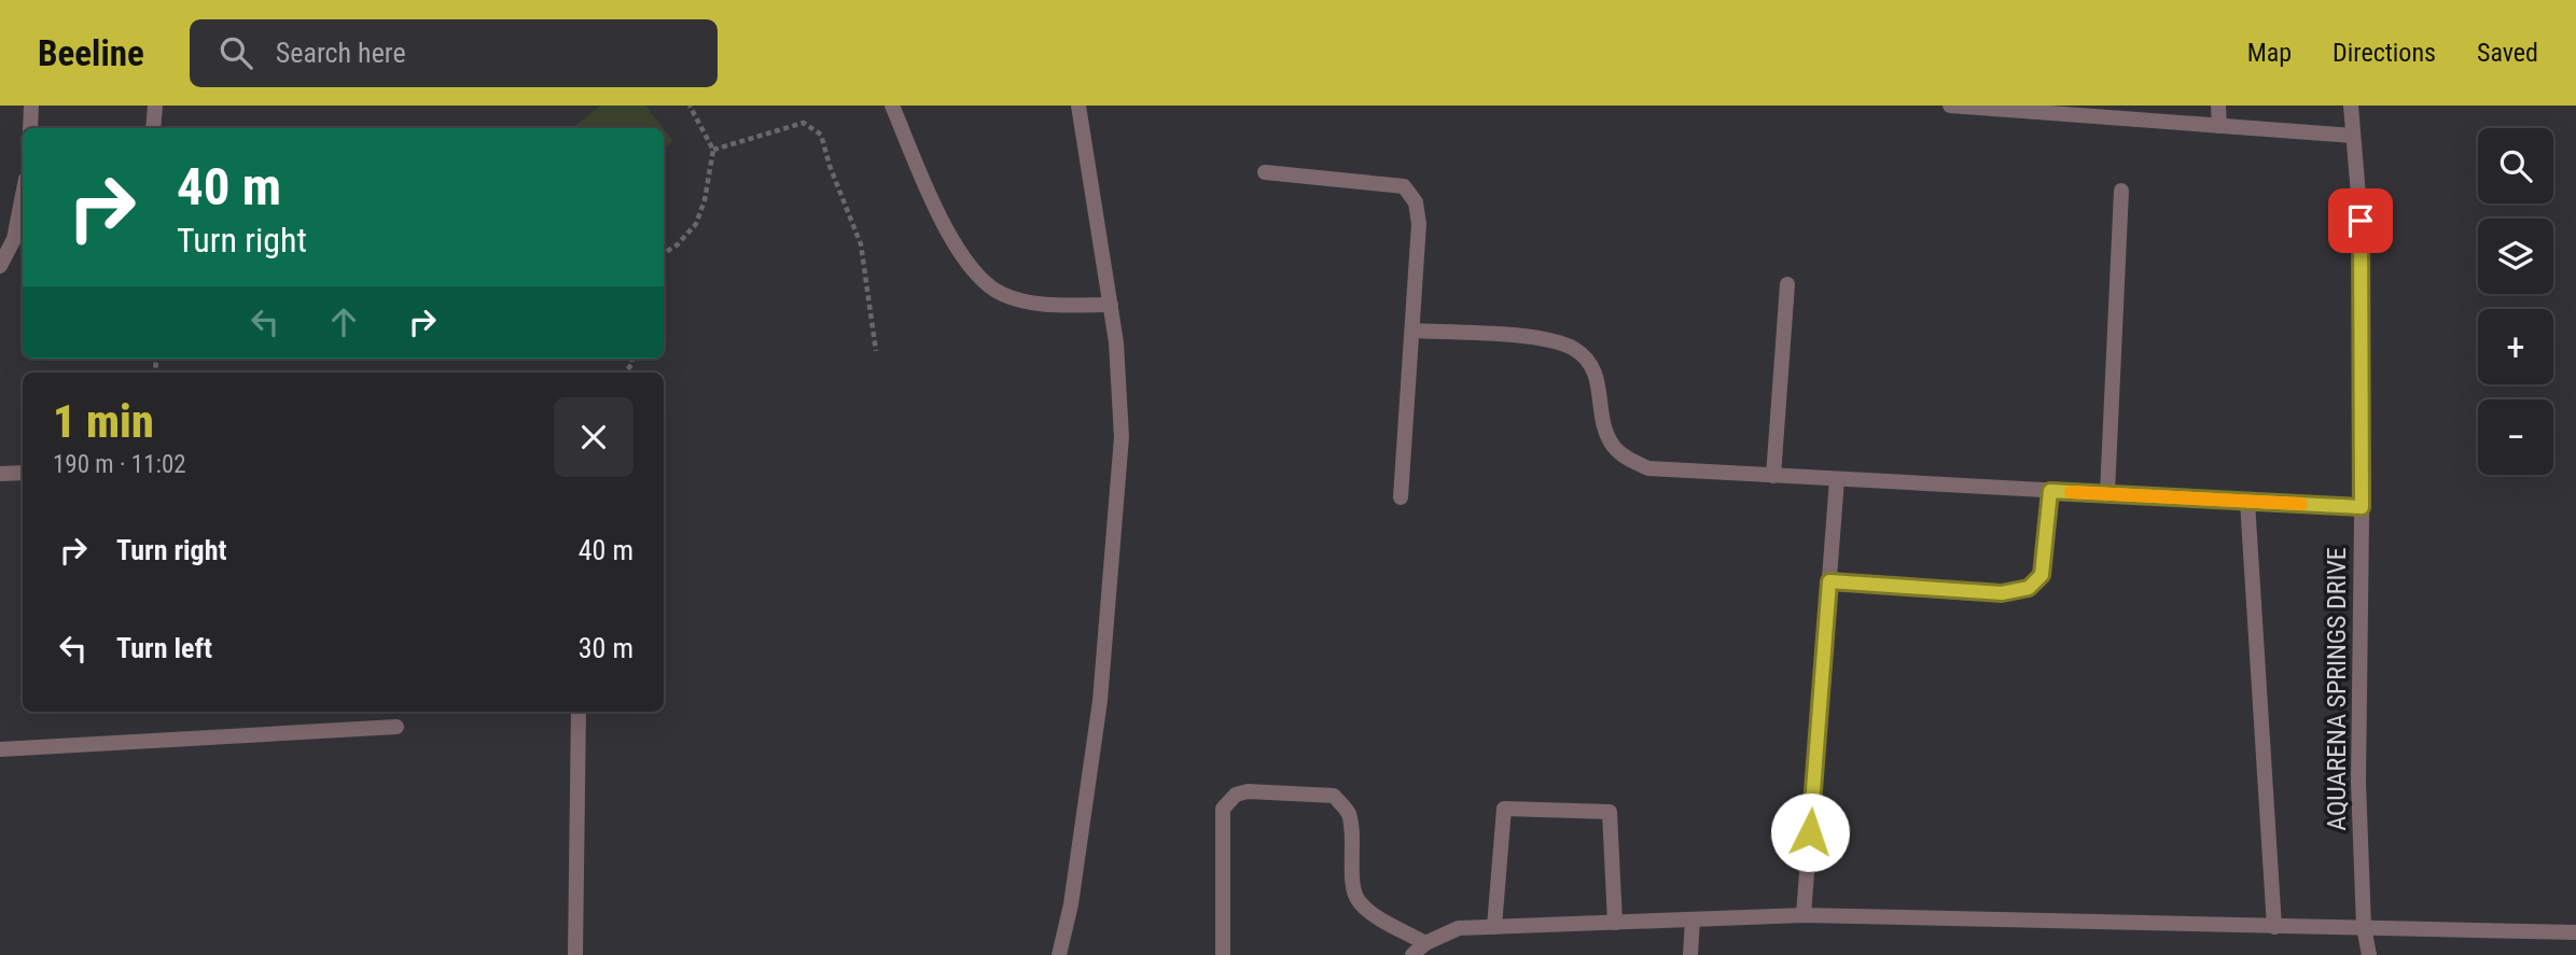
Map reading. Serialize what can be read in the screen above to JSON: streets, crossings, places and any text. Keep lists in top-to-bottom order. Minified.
{"streets":{"street":["AQUARENA SPRINGS DRIVE"]},"page":{"header":"Beeline","search":"Search here","nav":["Map","Directions","Saved"],"map_buttons":["+","−"],"turn":["40 m","Turn right"],"heading":["1 min","190 m · 11:02"],"list":[{"name":"Turn right","value":"40 m"},{"name":"Turn left","value":"30 m"}]}}
